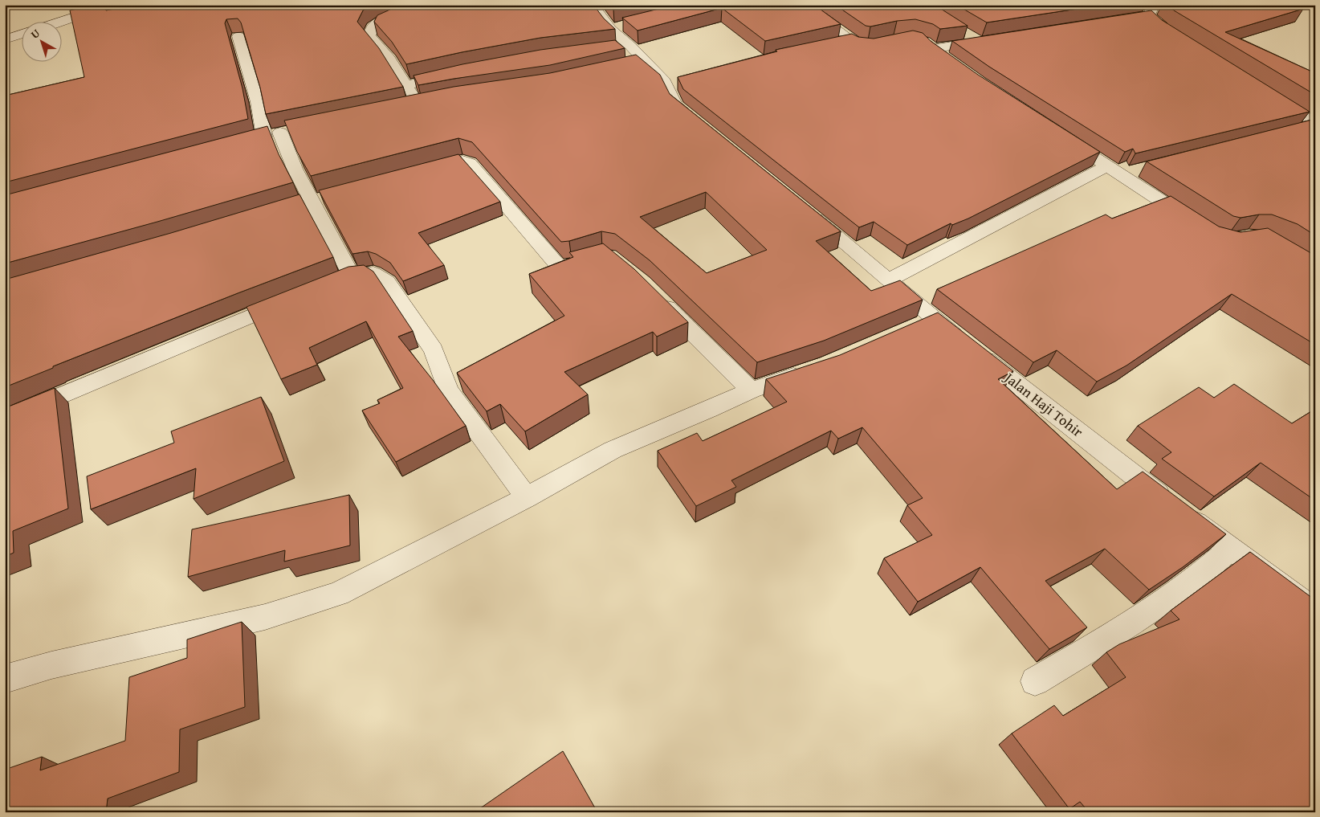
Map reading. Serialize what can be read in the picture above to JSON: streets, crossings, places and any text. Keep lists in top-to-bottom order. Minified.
{"streets":{"street":["Jalan Haji Tohir"]},"north":"top left"}
